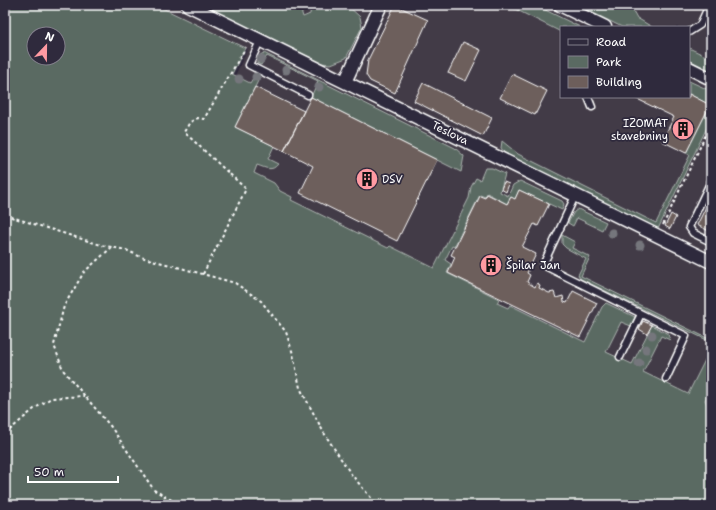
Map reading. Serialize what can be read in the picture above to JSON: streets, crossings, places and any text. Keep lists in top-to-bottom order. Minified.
{"streets":{"street":["Teslova"]},"places":{"building":["IZOMAT stavebniny","DSV","Špilar Jan"]},"legend":["Road","Park","Building"],"scale_bar":"50 m","north":"top"}
